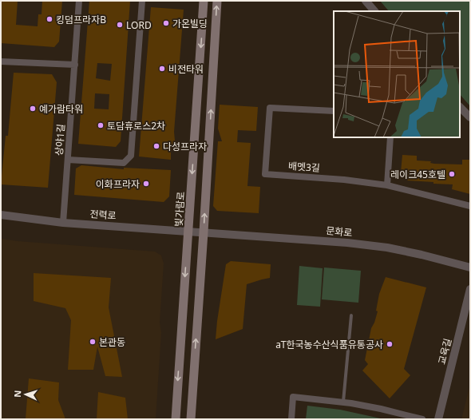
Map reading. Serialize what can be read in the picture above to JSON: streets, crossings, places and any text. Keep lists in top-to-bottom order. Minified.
{"streets":{"main road":["빛가람로"],"street":["상야1길","배멧3길","전력로","문화로","교육길"]},"crossings":[["상야1길","전력로"],["빛가람로","전력로"],["전력로","문화로"]],"places":["킹덤프라자B","가온빌딩","LORD","비전타워","예가람타워","토담휴로스2차","다성프라자","레이크45호텔","이화프라자","본관동","aT한국농수산식품유통공사"],"north":"left"}
